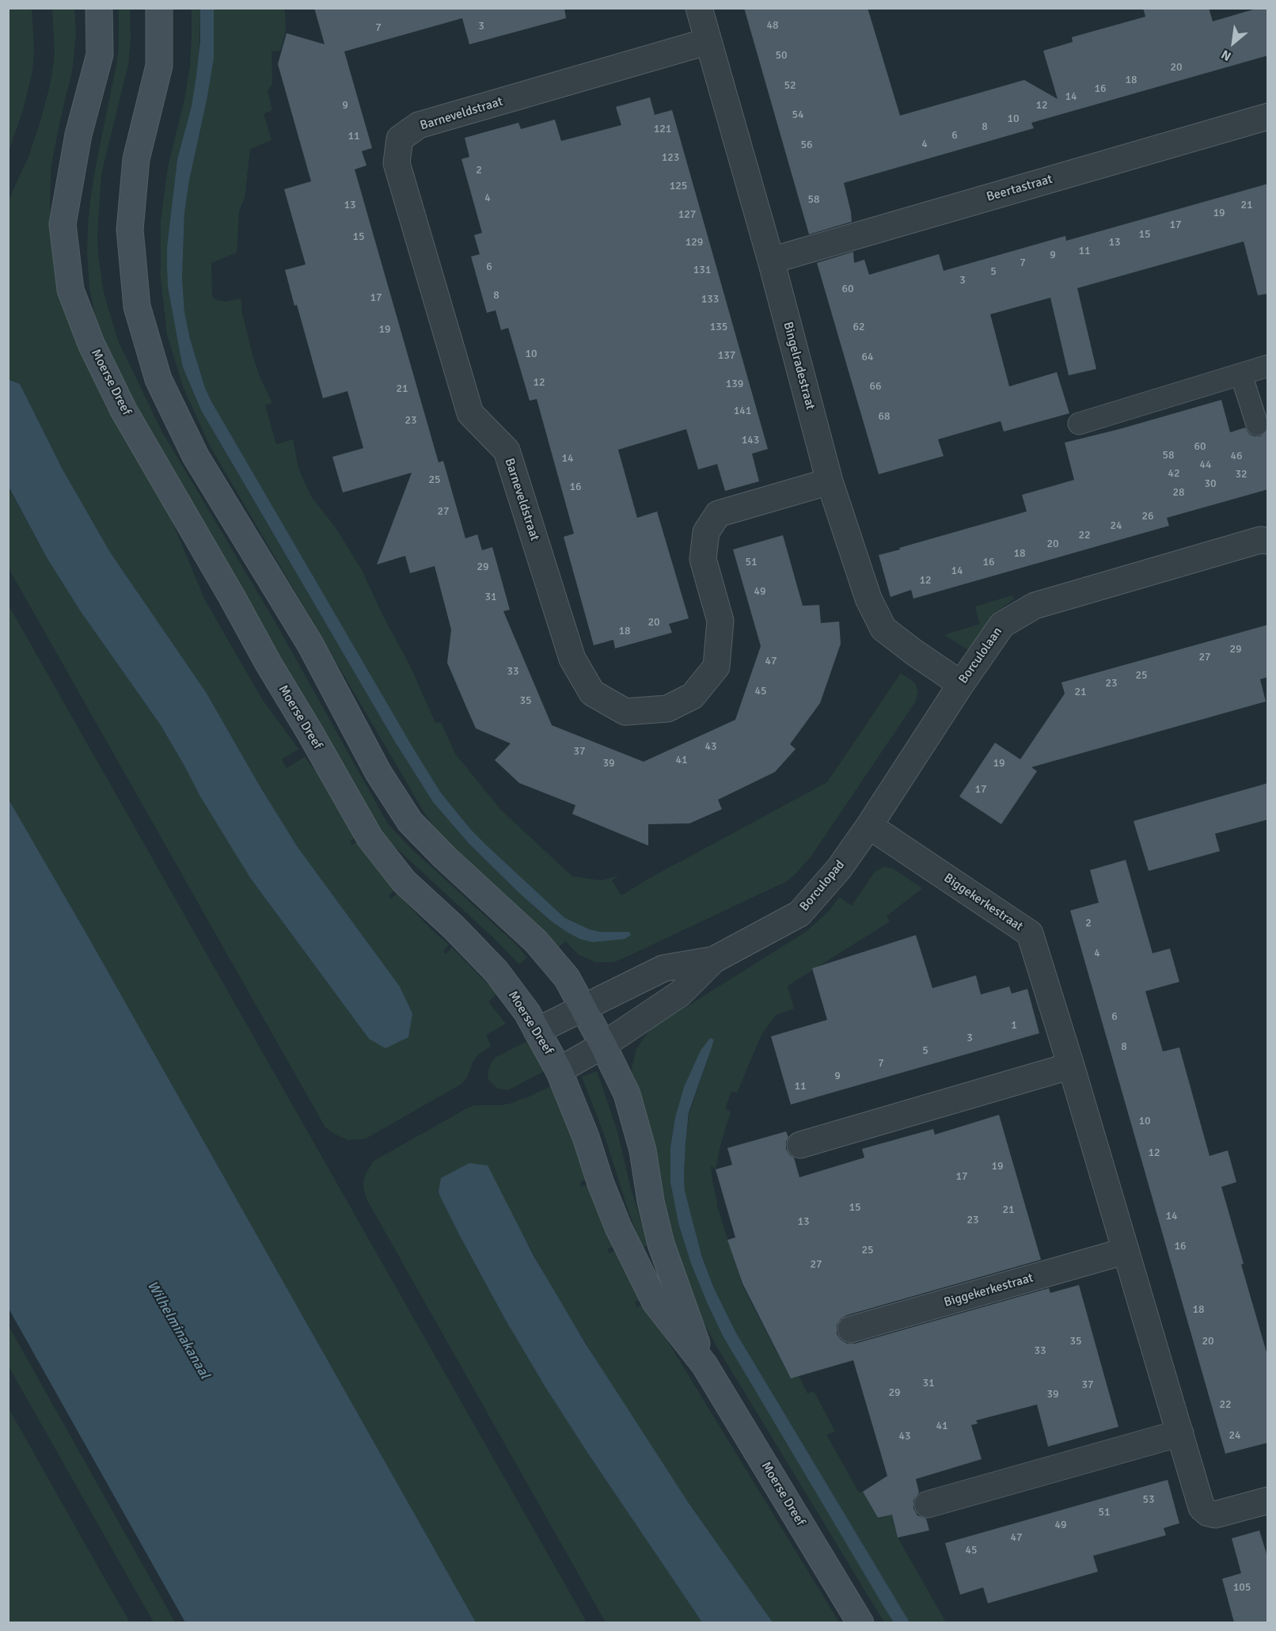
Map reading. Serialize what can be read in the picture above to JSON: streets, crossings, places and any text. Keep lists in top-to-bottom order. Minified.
{"streets":{"street":["Barneveldstraat","Beertastraat","Bingelradestraat","Moerse Dreef","Borculolaan","Borculopad","Biggekerkestraat"]},"crossings":[["Barneveldstraat","Bingelradestraat"],["Beertastraat","Bingelradestraat"],["Bingelradestraat","Borculolaan"],["Moerse Dreef","Borculopad"],["Borculolaan","Borculopad"],["Borculolaan","Biggekerkestraat"],["Borculopad","Biggekerkestraat"]],"water":["Wilhelminakanaal"],"house_numbers":["48","3","7","50","20","18","52","16","14","9","12","54","10","8","121","6","11","4","56","123","2","125","4","58","13","21","19","127","17","15","15","129","13","11","9","7","6","131","5","3","60","8","17","133","135","62","19","10","137","64","12","139","66","21","141","68","23","143","60","58","46","14","44","42","32","25","30","16","28","27","26","24","22","20","18","51","16","29","14","12","49","31","20","18","29","27","47","33","25","23","45","21","35","43","37","41","39","19","17","2","4","6","1","3","8","5","7","9","11","10","12","19","17","15","21","14","23","13","16","25","27","18","35","20","33","31","37","29","39","22","41","24","43","53","51","49","47","45","105"],"north":"bottom left"}
